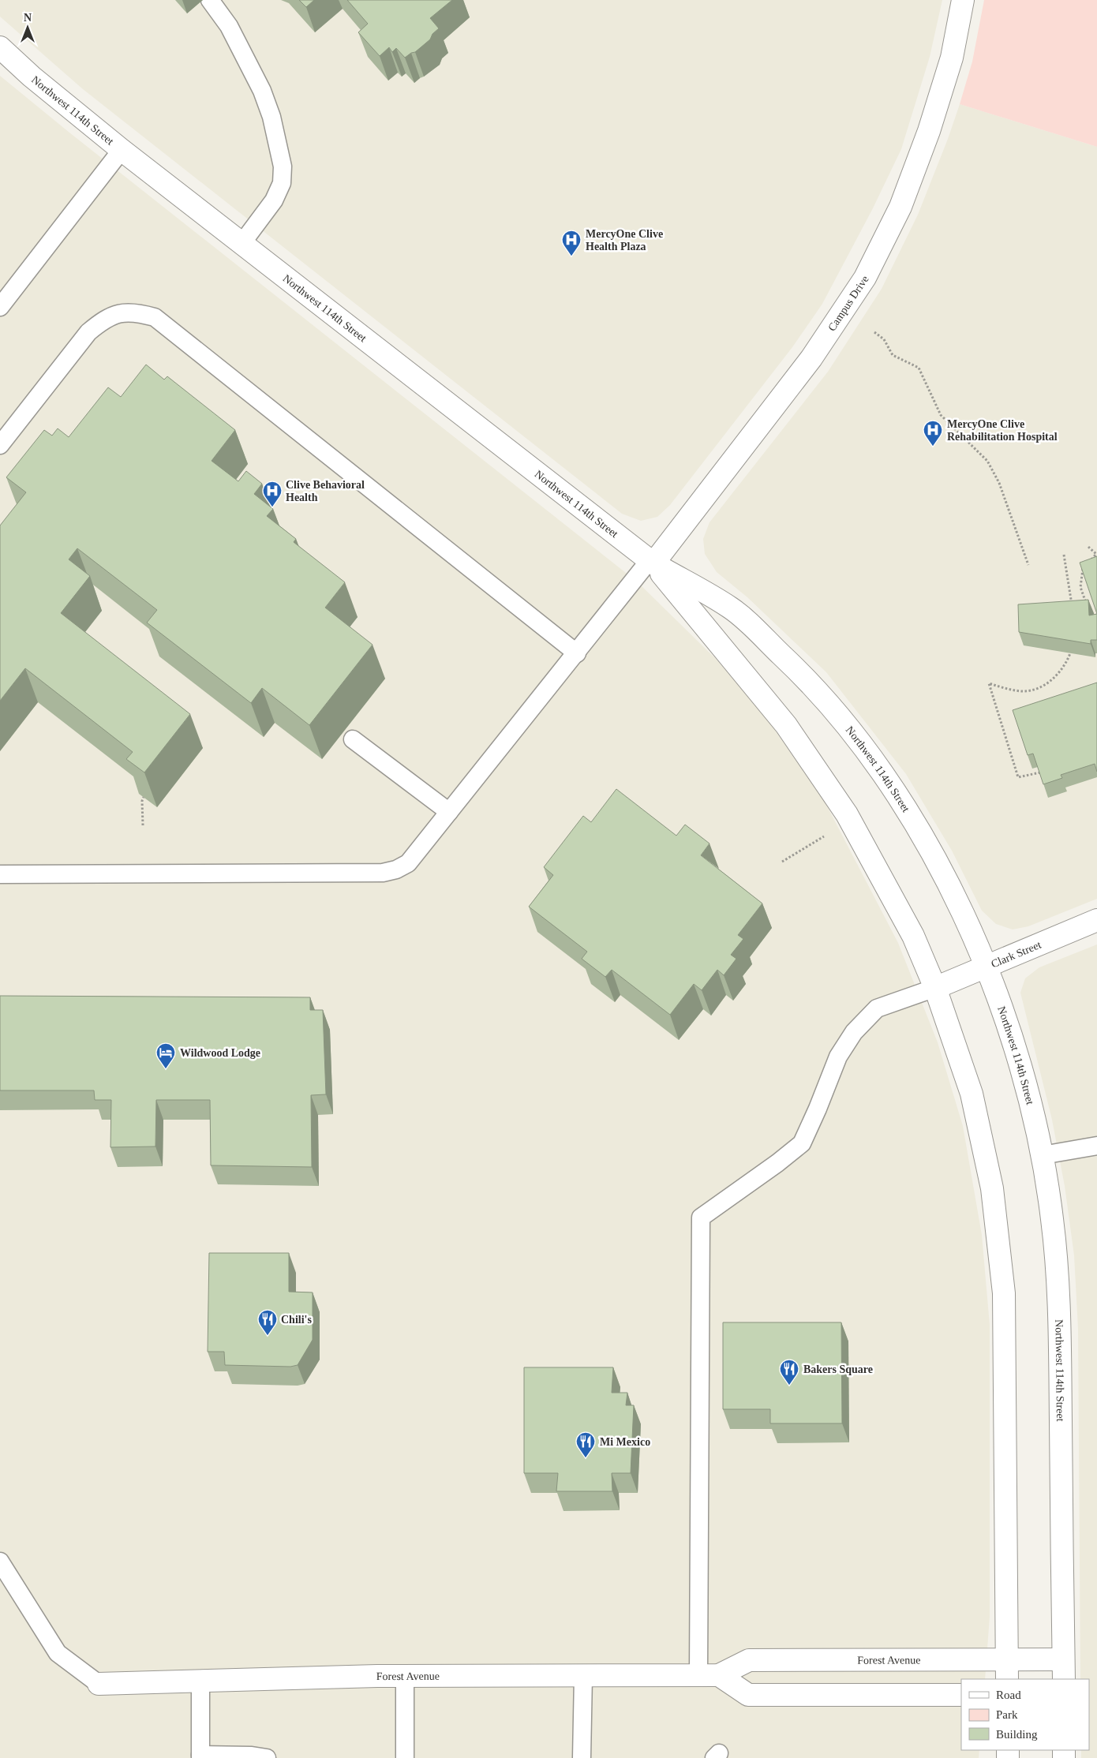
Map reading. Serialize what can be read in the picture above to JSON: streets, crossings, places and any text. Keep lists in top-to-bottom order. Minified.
{"streets":{"street":["Northwest 114th Street","Campus Drive","Clark Street","Forest Avenue"]},"crossings":[["Northwest 114th Street","Campus Drive"],["Northwest 114th Street","Clark Street"],["Northwest 114th Street","Forest Avenue"]],"places":{"hospital":["MercyOne Clive Health Plaza","MercyOne Clive Rehabilitation Hospital","Clive Behavioral Health"],"hotel":["Wildwood Lodge"],"restaurant":["Chili's","Bakers Square","Mi Mexico"]},"legend":["Road","Park","Building"],"north":"top"}
